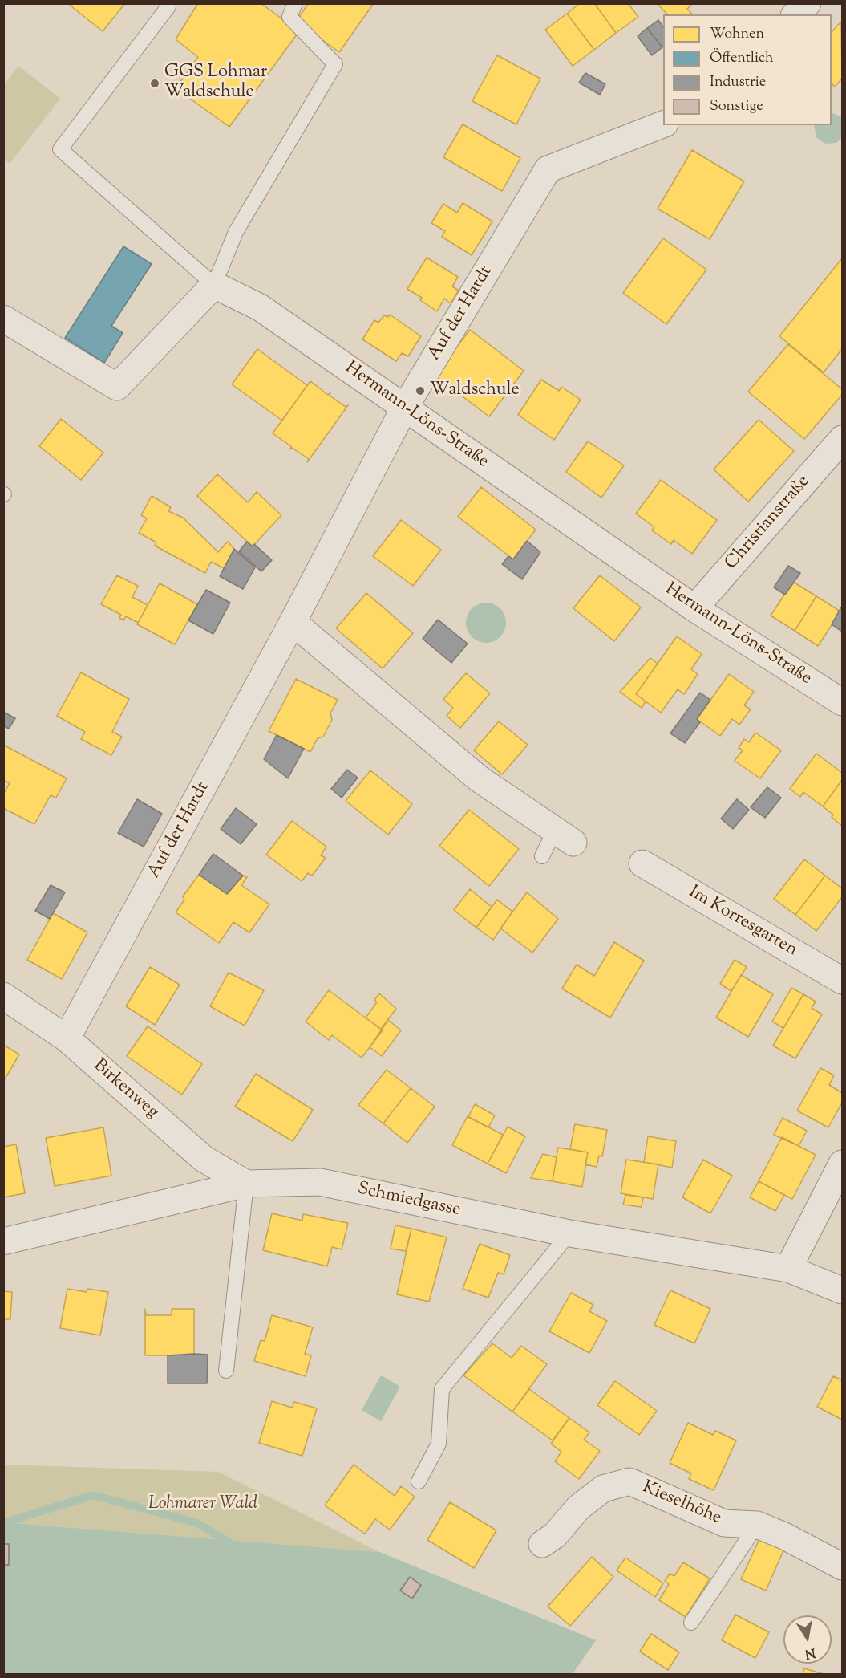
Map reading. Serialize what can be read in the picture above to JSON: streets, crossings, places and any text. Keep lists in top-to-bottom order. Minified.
{"streets":{"street":["Auf der Hardt","Hermann-Löns-Straße","Christianstraße","Im Korresgarten","Birkenweg","Schmiedgasse","Kieselhöhe"]},"crossings":[["Auf der Hardt","Hermann-Löns-Straße"],["Auf der Hardt","Birkenweg"],["Hermann-Löns-Straße","Christianstraße"],["Birkenweg","Schmiedgasse"]],"parks":["Lohmarer Wald"],"places":["GGS Lohmar Waldschule","Waldschule"],"legend":["Wohnen","Öffentlich","Industrie","Sonstige"],"north":"bottom"}
